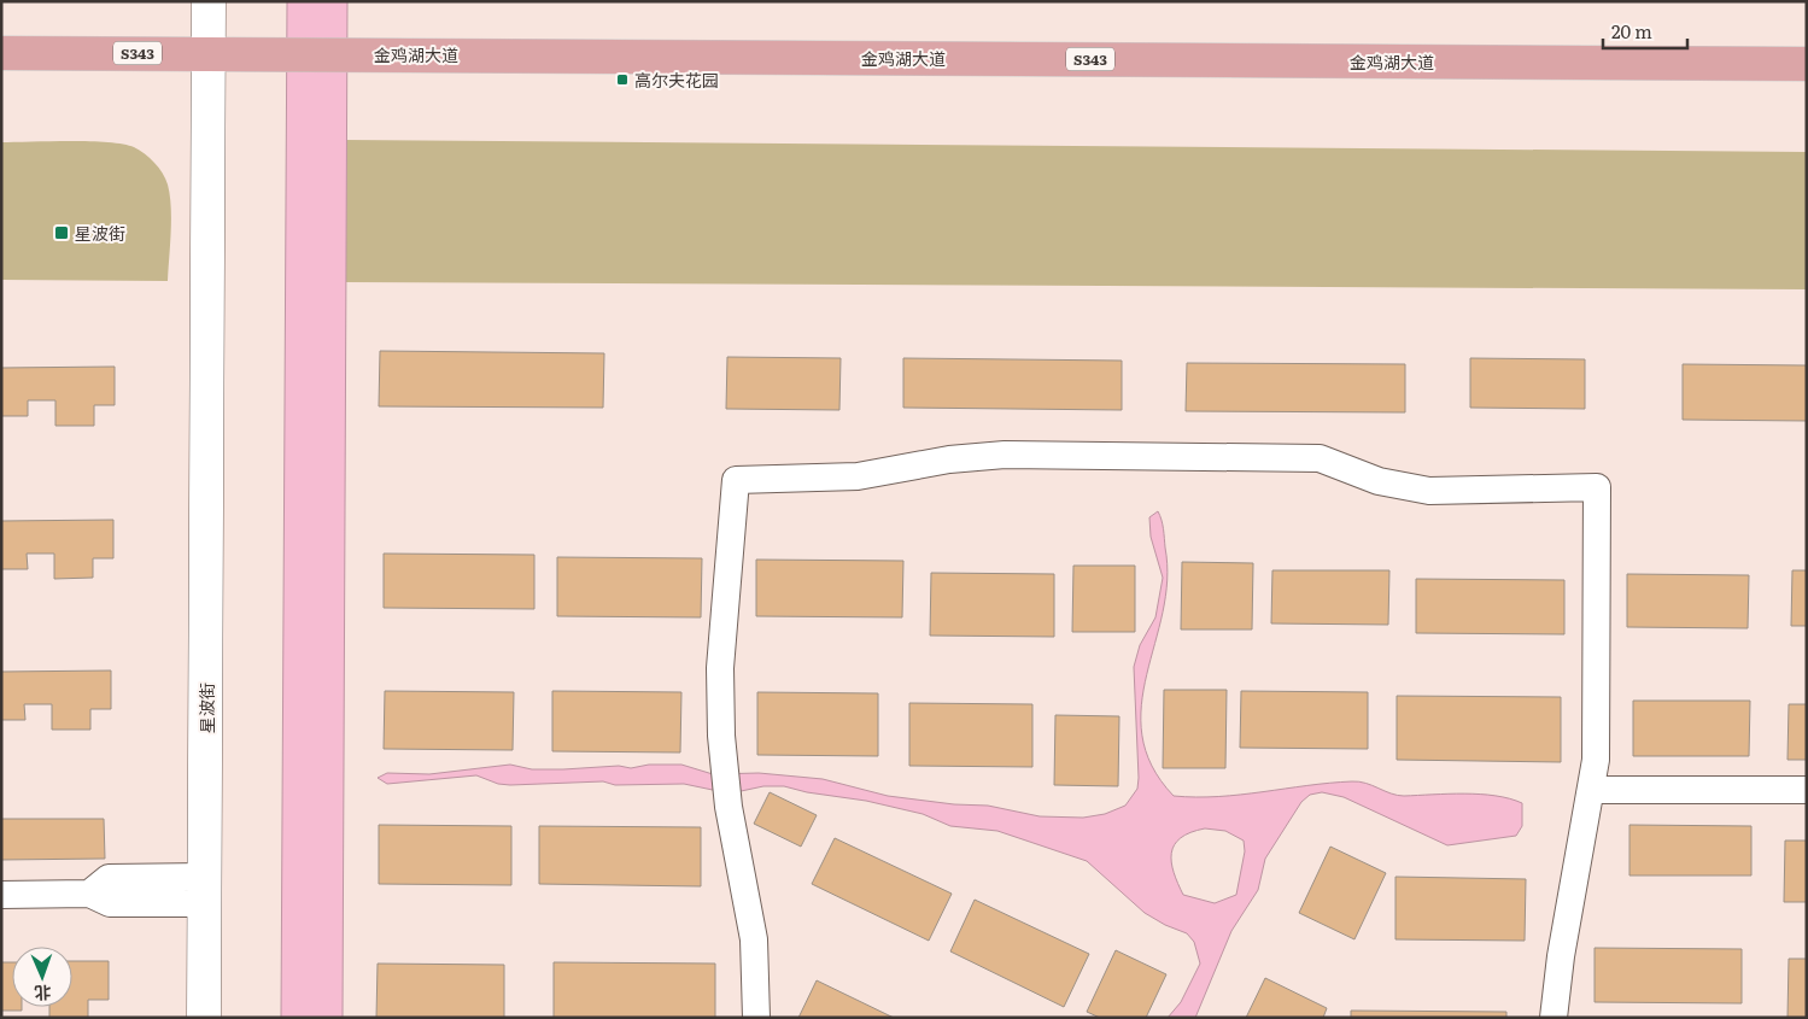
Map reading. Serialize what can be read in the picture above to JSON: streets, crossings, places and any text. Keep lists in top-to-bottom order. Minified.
{"streets":{"main road":["S343","金鸡湖大道"],"street":["星波街"]},"crossings":[["金鸡湖大道","星波街"]],"places":{"transit":["高尔夫花园","星波街"]},"scale_bar":"20 m","north":"bottom"}
